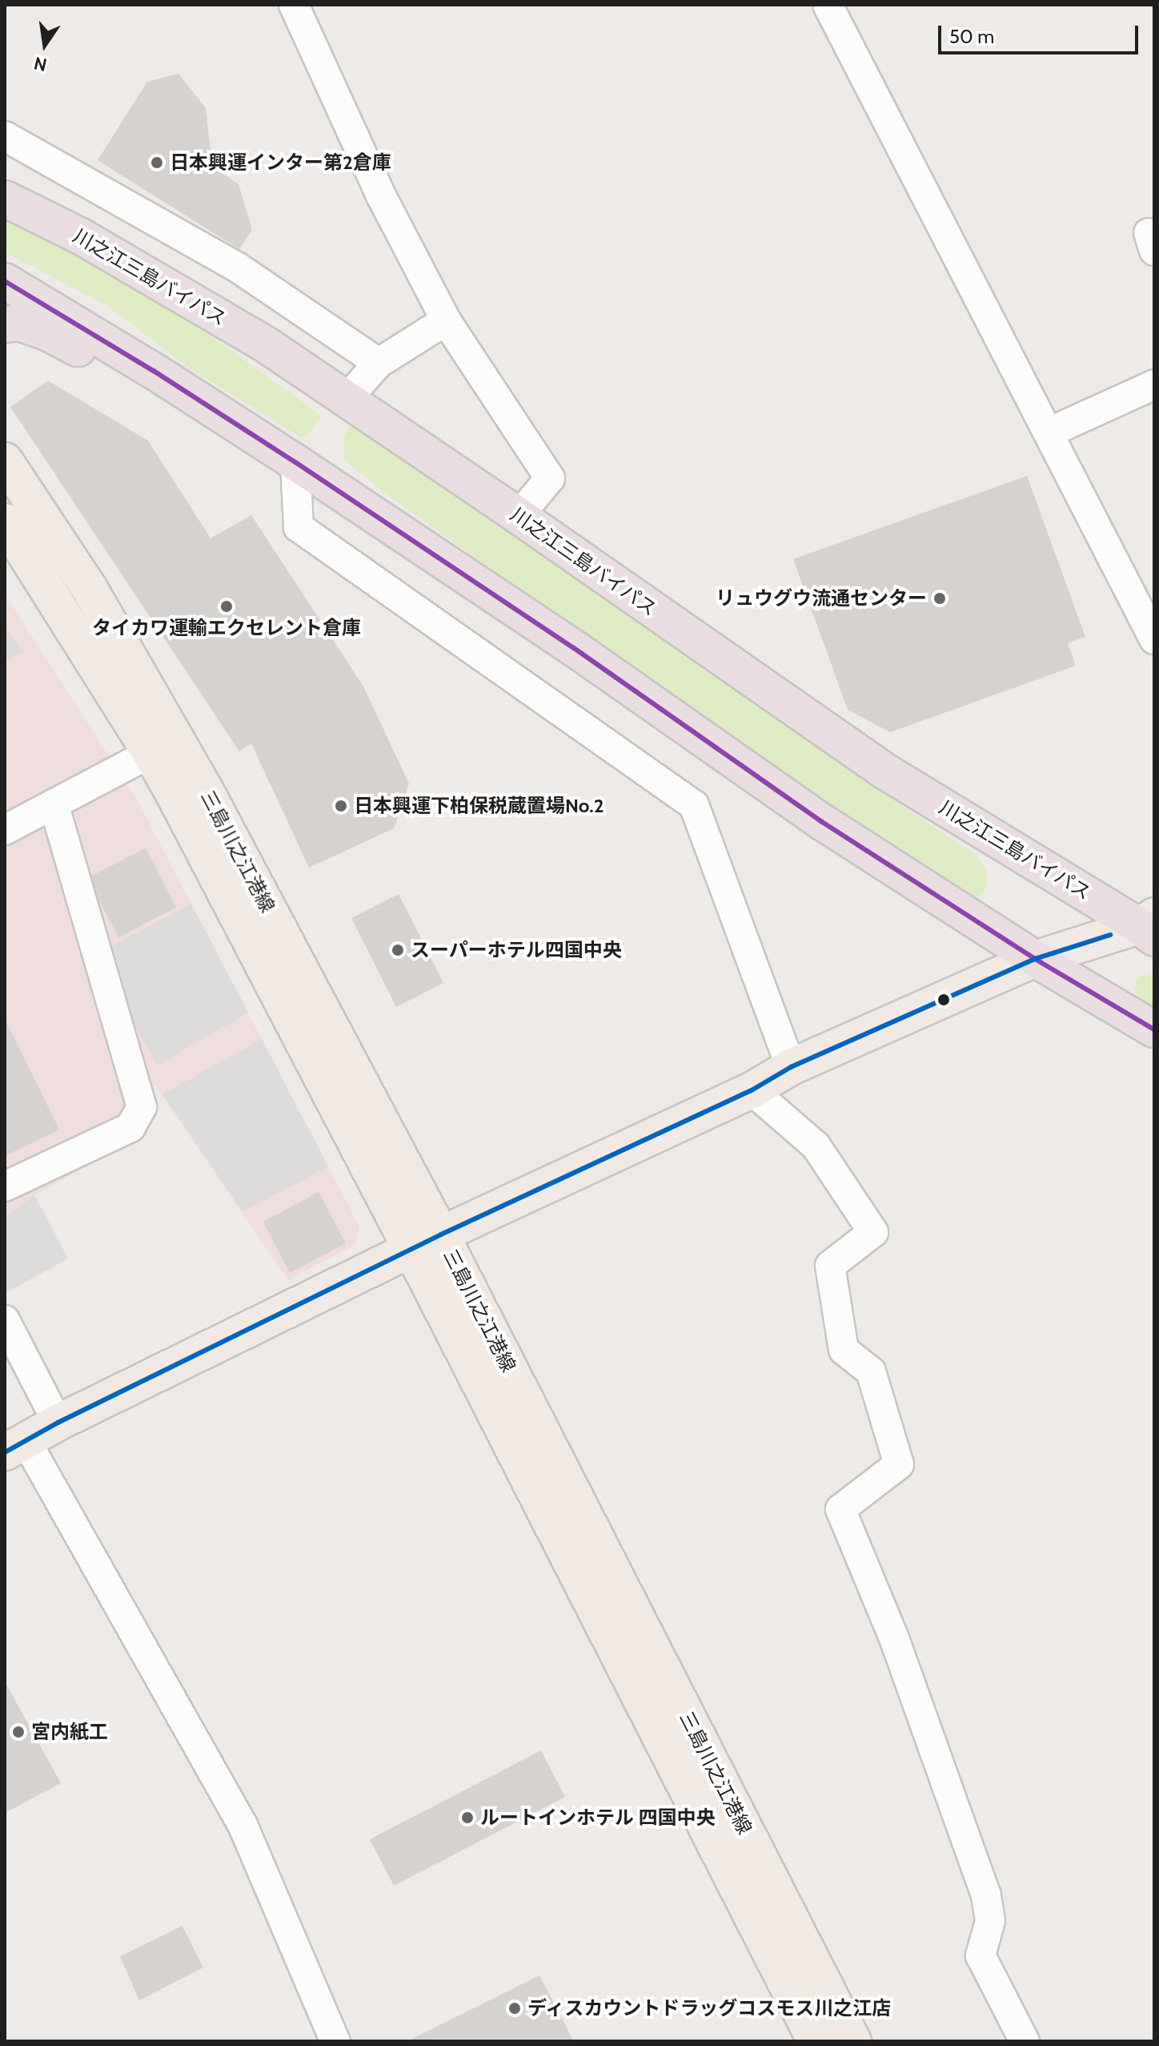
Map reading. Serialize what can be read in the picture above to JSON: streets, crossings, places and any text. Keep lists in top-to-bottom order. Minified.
{"streets":{"highway":["川之江三島バイパス"],"main road":["三島川之江港線"]},"places":["日本興運インター第2倉庫","リュウグウ流通センター","タイカワ運輸エクセレント倉庫","日本興運下柏保税蔵置場No.2","スーパーホテル四国中央","宮内紙工","ルートインホテル 四国中央","ディスカウントドラッグコスモス川之江店"],"scale_bar":"50 m","north":"bottom"}
